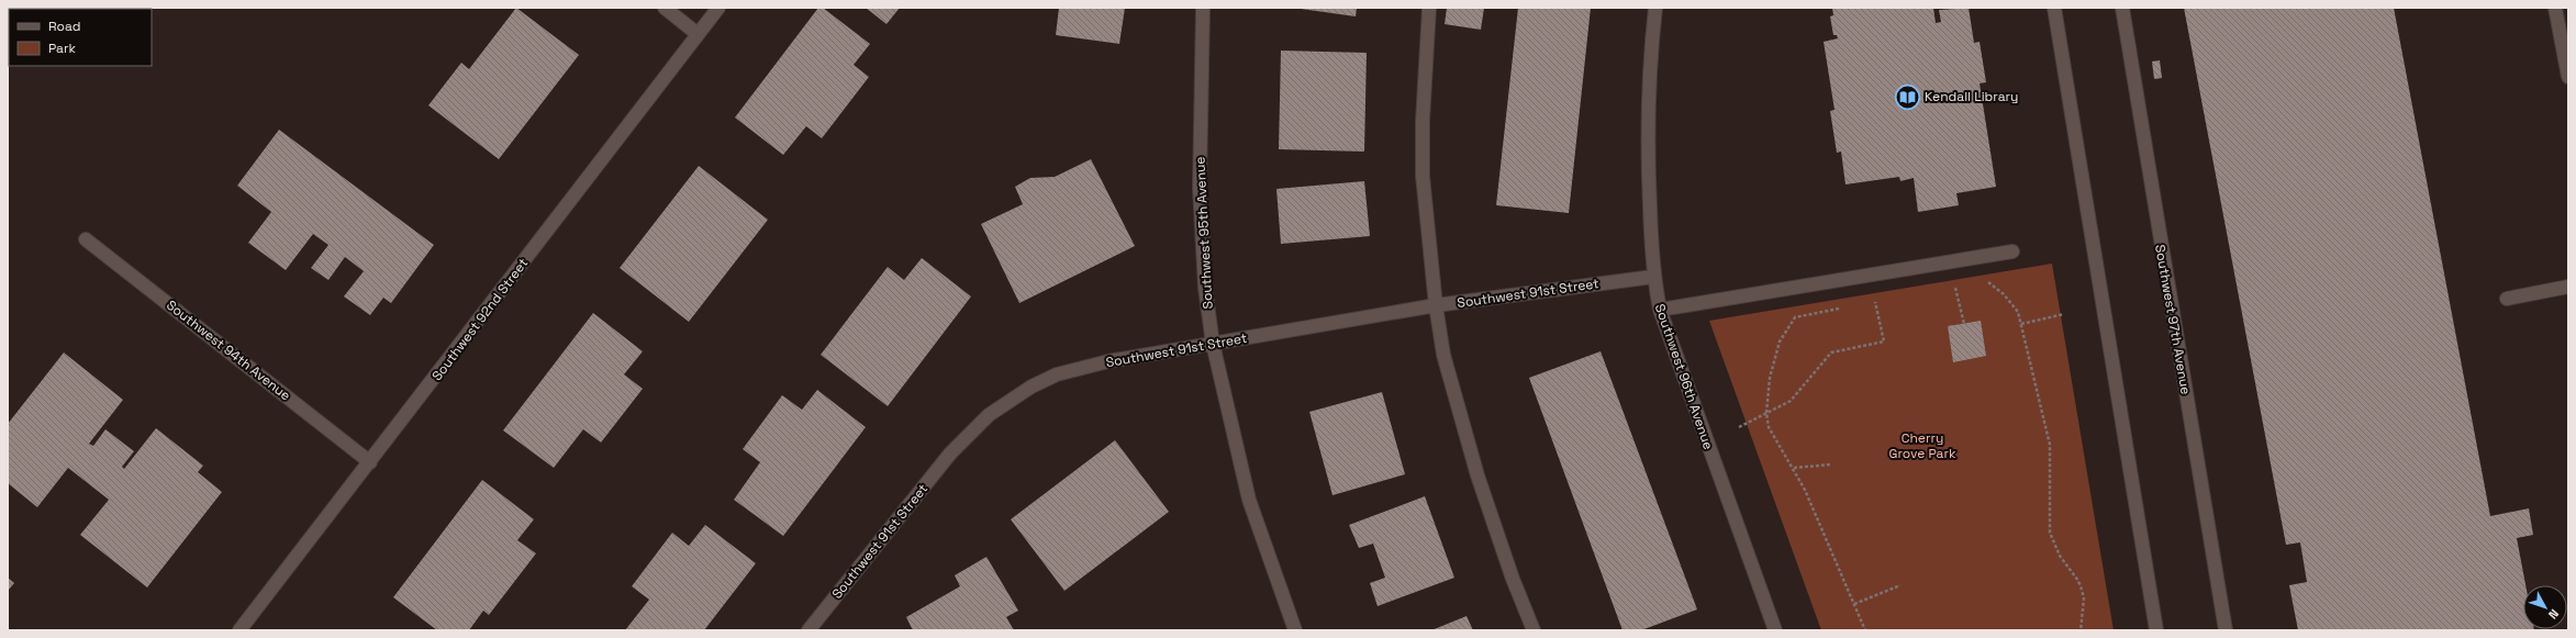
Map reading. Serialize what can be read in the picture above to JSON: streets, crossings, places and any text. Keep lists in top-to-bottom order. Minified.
{"streets":{"street":["Southwest 95th Avenue","Southwest 91st Street","Southwest 92nd Street","Southwest 97th Avenue","Southwest 94th Avenue","Southwest 96th Avenue"]},"crossings":[["Southwest 95th Avenue","Southwest 91st Street"],["Southwest 91st Street","Southwest 96th Avenue"],["Southwest 92nd Street","Southwest 94th Avenue"]],"parks":["Cherry Grove Park"],"places":{"library":["Kendall Library"]},"legend":["Road","Park"],"north":"bottom right"}
